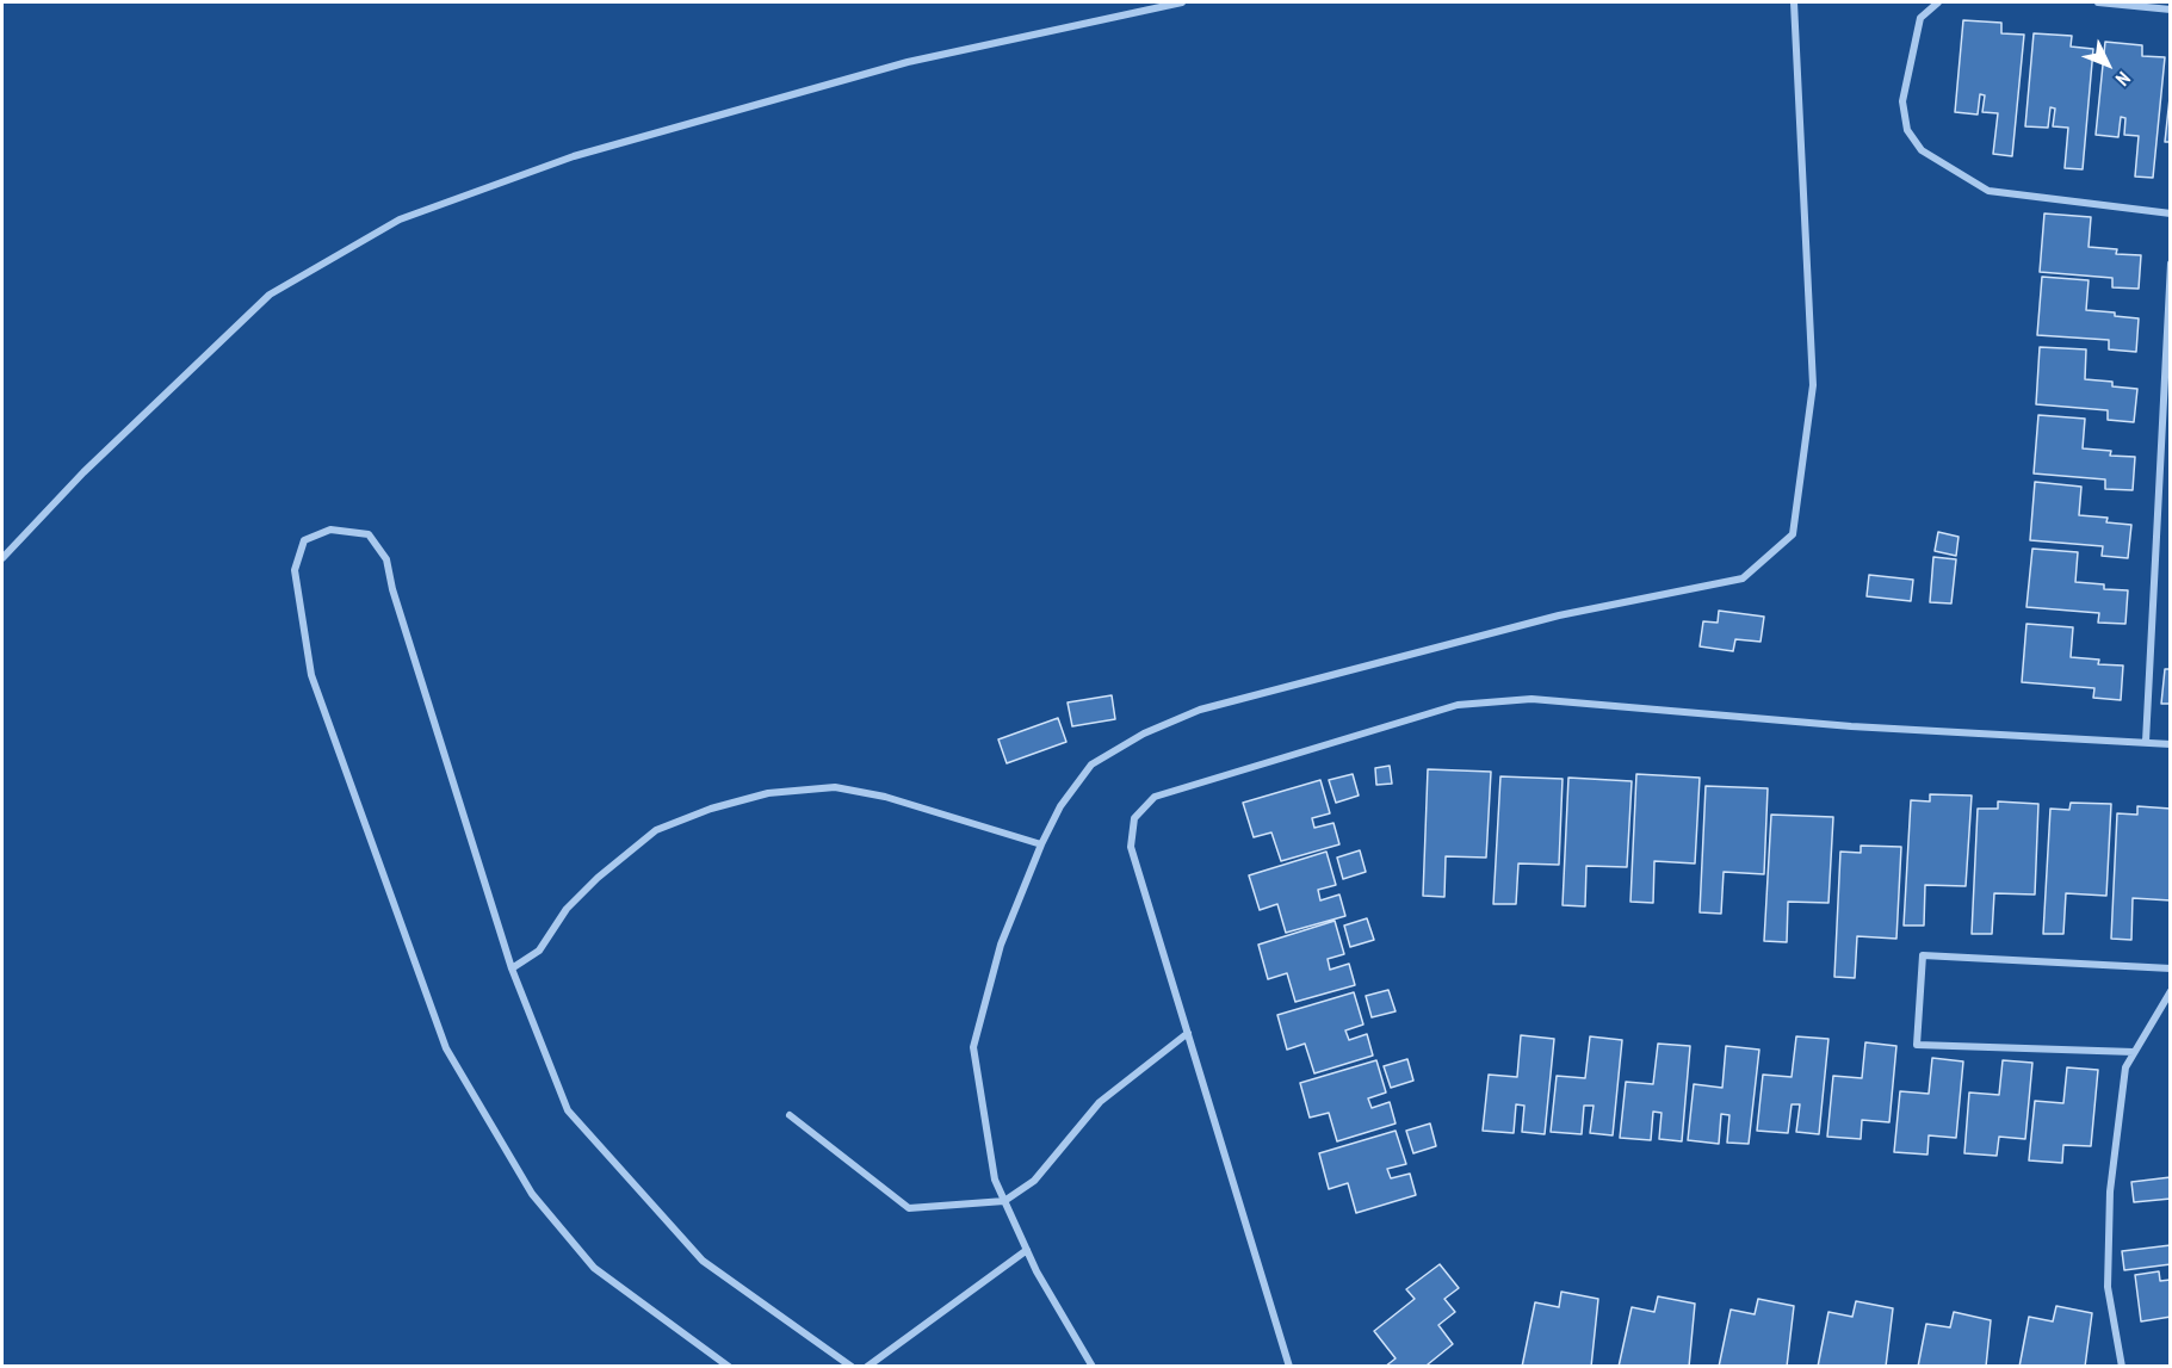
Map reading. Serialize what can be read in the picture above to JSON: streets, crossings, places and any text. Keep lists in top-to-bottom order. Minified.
{"north":"bottom right"}
